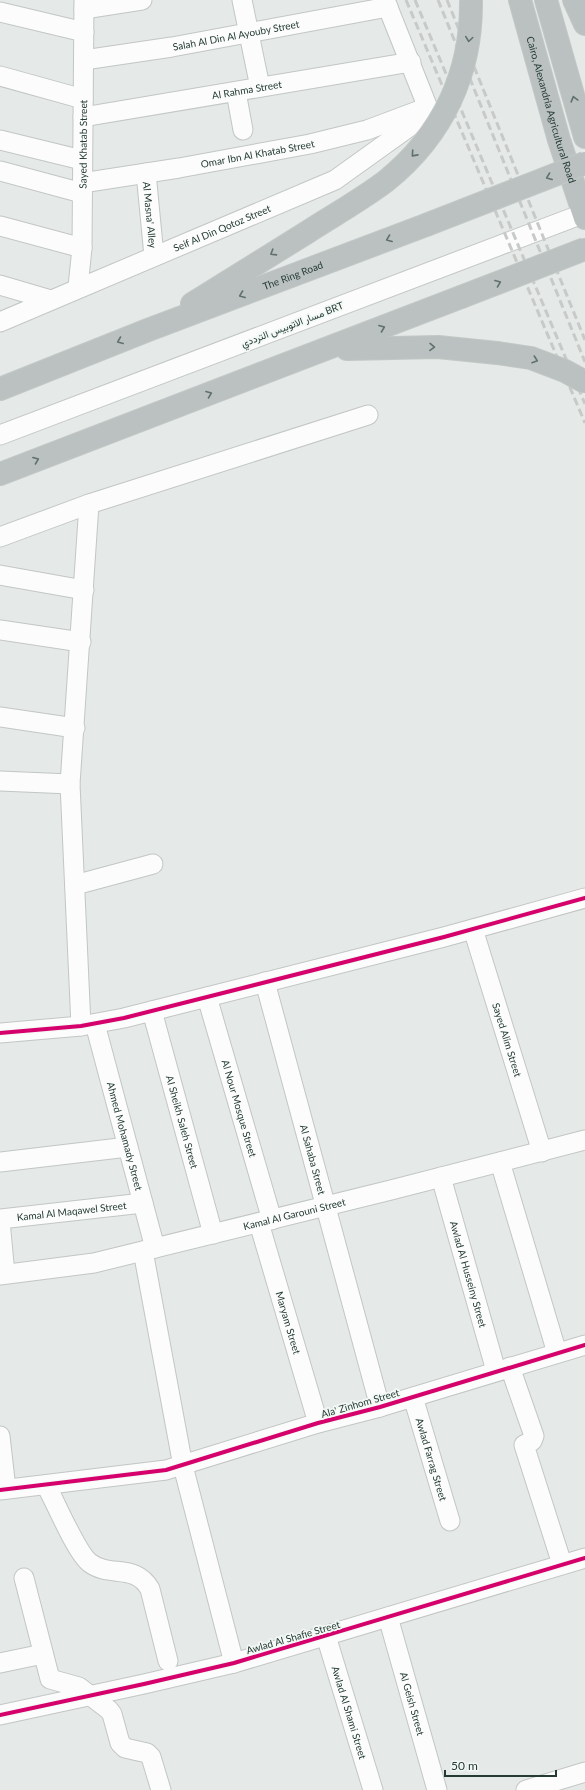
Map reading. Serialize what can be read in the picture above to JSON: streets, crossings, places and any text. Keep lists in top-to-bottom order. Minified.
{"streets":{"highway":["Cairo, Alexandria Agricultural Road","The Ring Road"],"street":["Salah Al Din Al Ayouby Street","Al Rahma Street","Sayed Khatab Street","Omar Ibn Al Khatab Street","Al Masna' Alley","Seif Al Din Qotoz Street","مسار الاتوبيس الترددي BRT","Sayed Alim Street","Al Nour Mosque Street","Al Sheikh Saleh Street","Ahmed Mohamady Street","Al Sahaba Street","Kamal Al Maqawel Street","Kamal Al Garouni Street","Awlad Al Husseiny Street","Maryam Street","Ala' Zinhom Street","Awlad Farrag Street","Awlad Al Shafie Street","Al Geish Street","Awlad Al Shami Street"]},"crossings":[["Salah Al Din Al Ayouby Street","Sayed Khatab Street"],["Al Rahma Street","Sayed Khatab Street"],["Sayed Khatab Street","Omar Ibn Al Khatab Street"],["Sayed Khatab Street","Seif Al Din Qotoz Street"],["Omar Ibn Al Khatab Street","Al Masna' Alley"],["Omar Ibn Al Khatab Street","Seif Al Din Qotoz Street"],["Al Masna' Alley","Seif Al Din Qotoz Street"],["Sayed Alim Street","Kamal Al Garouni Street"],["Al Nour Mosque Street","Kamal Al Garouni Street"],["Al Nour Mosque Street","Maryam Street"],["Al Sheikh Saleh Street","Kamal Al Garouni Street"],["Ahmed Mohamady Street","Kamal Al Maqawel Street"],["Ahmed Mohamady Street","Kamal Al Garouni Street"],["Ahmed Mohamady Street","Ala' Zinhom Street"],["Ahmed Mohamady Street","Awlad Al Shafie Street"],["Al Sahaba Street","Kamal Al Garouni Street"],["Al Sahaba Street","Ala' Zinhom Street"],["Kamal Al Garouni Street","Awlad Al Husseiny Street"],["Kamal Al Garouni Street","Maryam Street"],["Awlad Al Husseiny Street","Ala' Zinhom Street"],["Awlad Al Husseiny Street","Awlad Al Shafie Street"],["Maryam Street","Ala' Zinhom Street"],["Ala' Zinhom Street","Awlad Farrag Street"],["Awlad Al Shafie Street","Al Geish Street"],["Awlad Al Shafie Street","Awlad Al Shami Street"]],"scale_bar":"50 m"}
